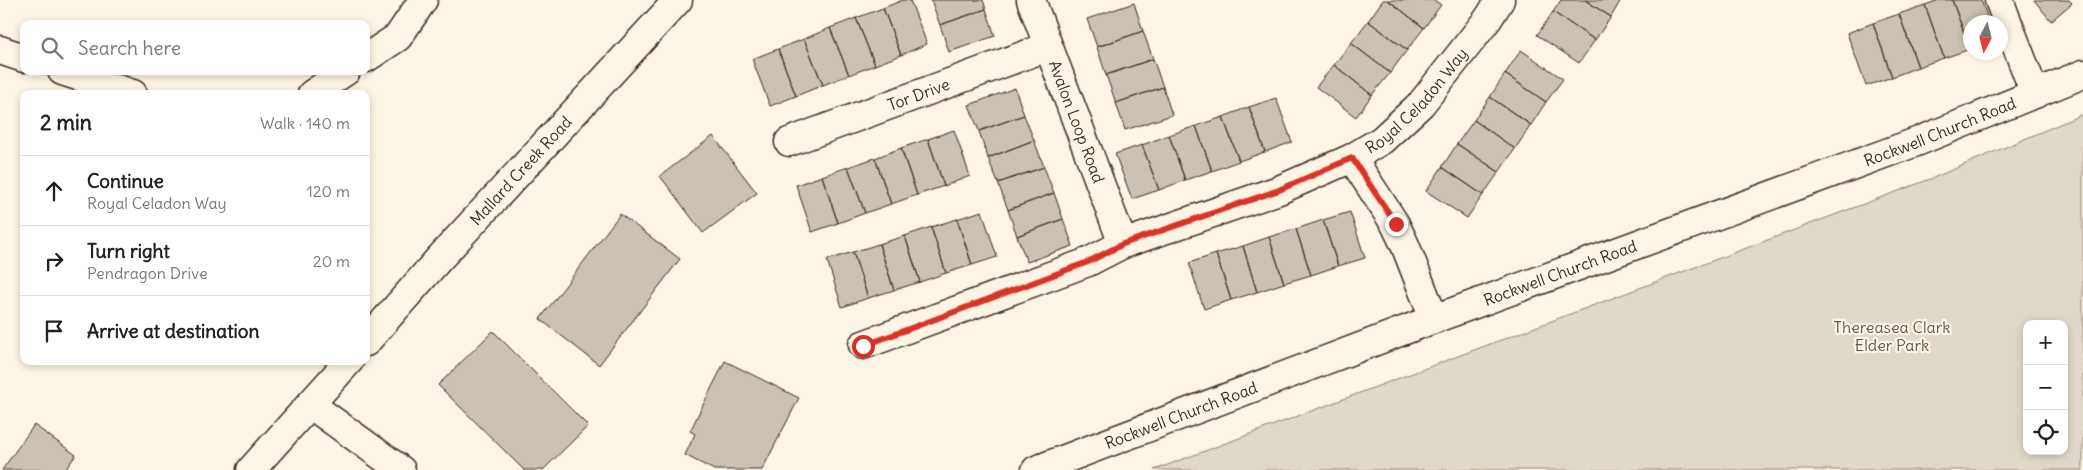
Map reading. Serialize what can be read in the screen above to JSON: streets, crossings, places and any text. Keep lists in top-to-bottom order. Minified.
{"streets":{"street":["Tor Drive","Royal Celadon Way","Avalon Loop Road","Rockwell Church Road","Mallard Creek Road"]},"crossings":[["Tor Drive","Avalon Loop Road"],["Royal Celadon Way","Avalon Loop Road"]],"parks":["Thereasea Clark Elder Park"],"north":"bottom","page":{"search":"Search here","heading":["2 min","Walk · 140 m"],"list":[["Continue","Royal Celadon Way","120 m"],["Turn right","Pendragon Drive","20 m"],"Arrive at destination"],"map_buttons":["+","−"]}}
